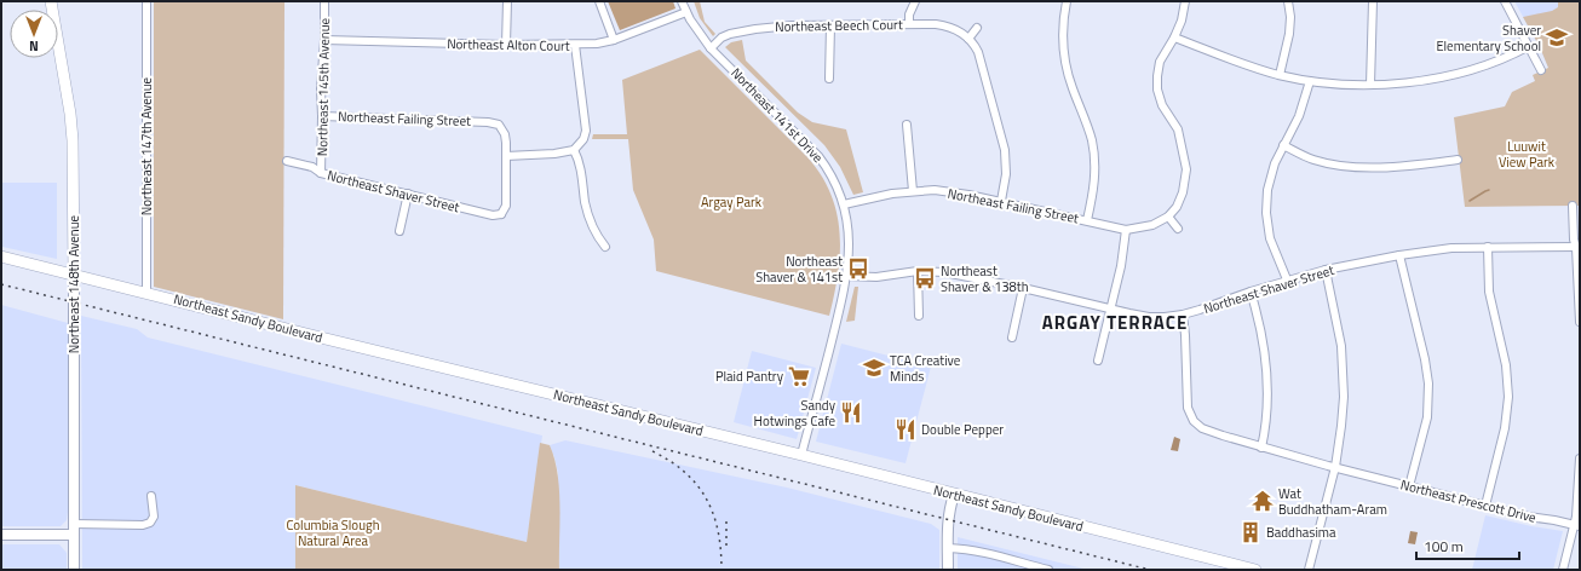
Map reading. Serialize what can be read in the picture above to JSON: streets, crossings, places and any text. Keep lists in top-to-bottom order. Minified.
{"streets":{"main road":["Northeast 148th Avenue","Northeast Sandy Boulevard"],"street":["Northeast Beech Court","Northeast Alton Court","Northeast 145th Avenue","Northeast 141st Drive","Northeast Failing Street","Northeast 147th Avenue","Northeast Shaver Street","Northeast Prescott Drive"]},"crossings":[["Northeast Beech Court","Northeast 141st Drive"],["Northeast Alton Court","Northeast 145th Avenue"],["Northeast Alton Court","Northeast 141st Drive"],["Northeast 145th Avenue","Northeast Failing Street"],["Northeast 145th Avenue","Northeast Shaver Street"],["Northeast 141st Drive","Northeast Failing Street"],["Northeast 141st Drive","Northeast Shaver Street"],["Northeast 141st Drive","Northeast Sandy Boulevard"],["Northeast 147th Avenue","Northeast Sandy Boulevard"],["Northeast Shaver Street","Northeast Prescott Drive"],["Northeast 148th Avenue","Northeast Sandy Boulevard"]],"districts":["ARGAY TERRACE"],"parks":["Luuwit View Park","Argay Park","Columbia Slough Natural Area"],"places":{"school or university":["Shaver Elementary School","TCA Creative Minds"],"bus stop":["Northeast Shaver & 141st","Northeast Shaver & 138th"],"supermarket":["Plaid Pantry"],"restaurant":["Sandy Hotwings Cafe","Double Pepper"],"temple":["Wat Buddhatham-Aram"],"building":["Baddhasima"]},"scale_bar":"100 m","north":"bottom"}
